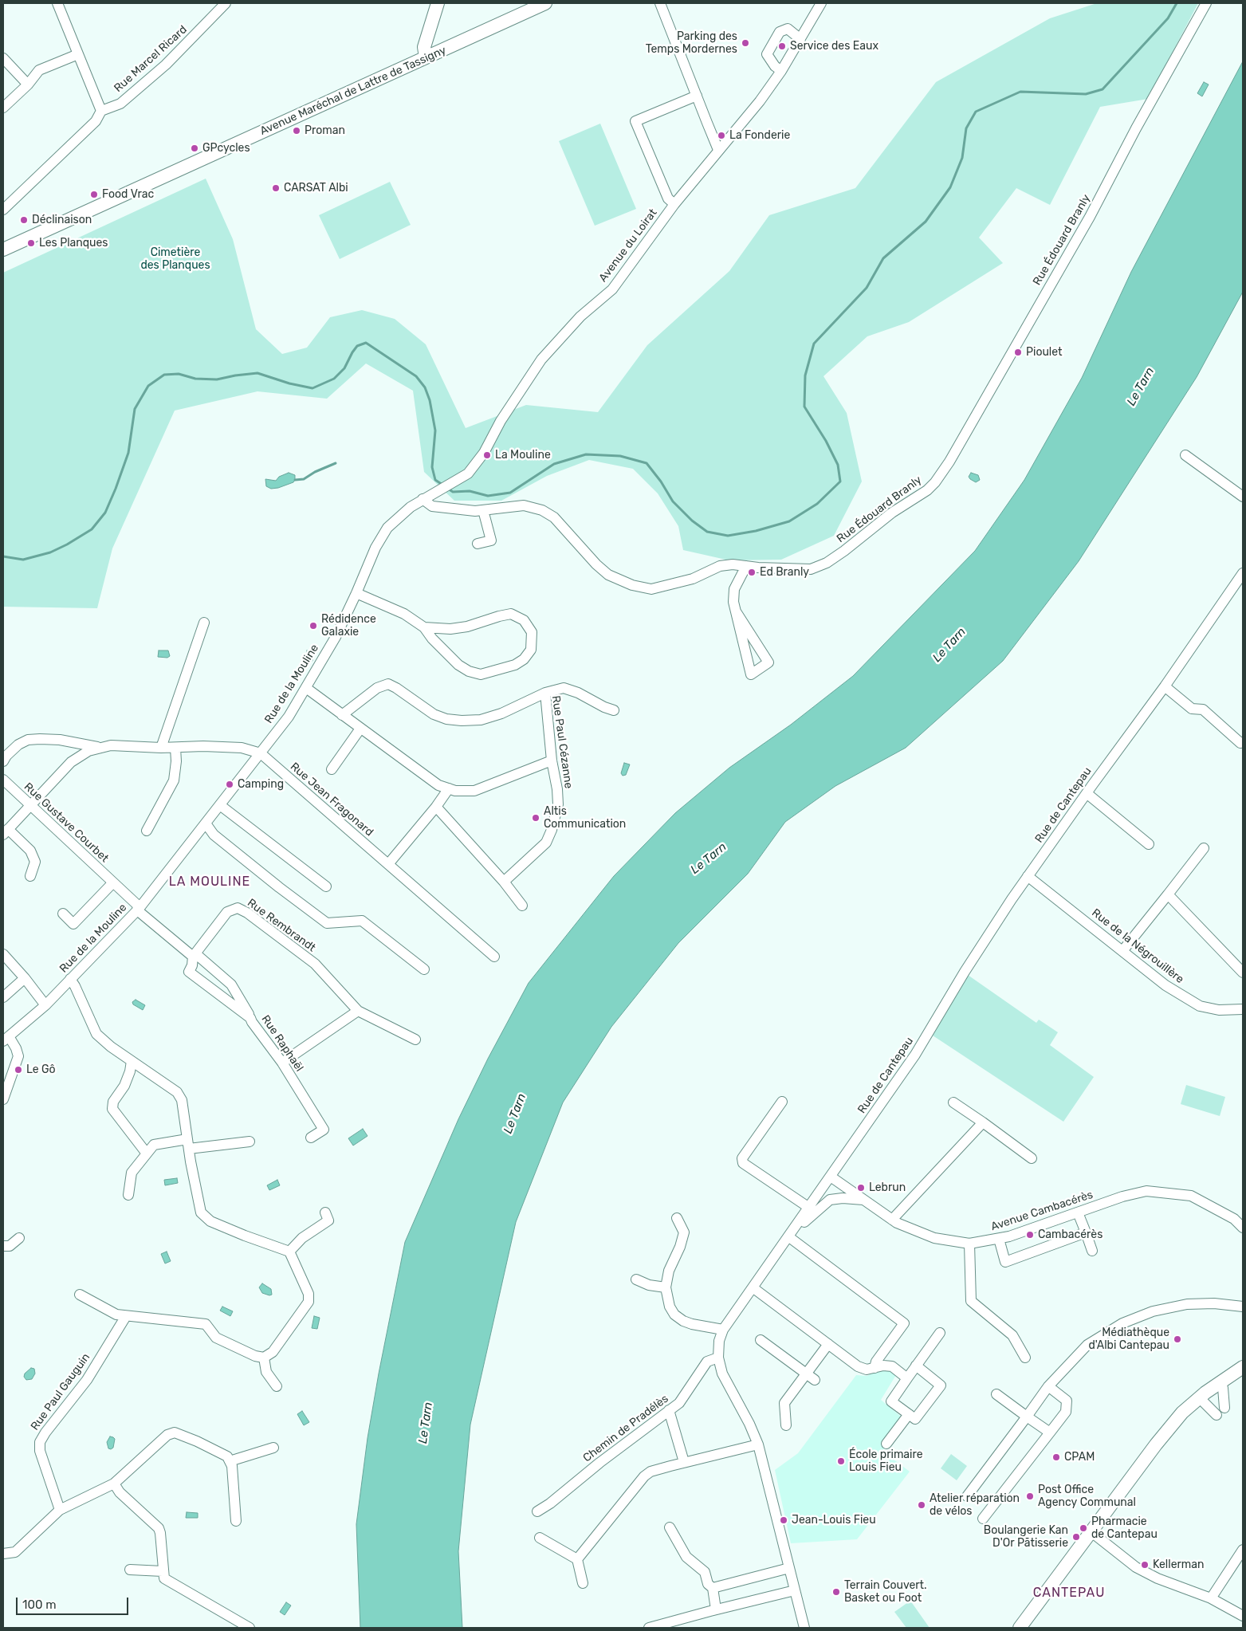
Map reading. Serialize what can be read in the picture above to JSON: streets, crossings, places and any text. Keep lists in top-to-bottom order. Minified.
{"streets":{"main road":["Avenue Maréchal de Lattre de Tassigny"],"street":["Rue Marcel Ricard","Rue Édouard Branly","Avenue du Loirat","Rue de la Mouline","Rue Paul Cézanne","Rue Jean Fragonard","Rue de Cantepau","Rue Gustave Courbet","Rue Rembrandt","Rue de la Négrouillère","Rue Raphaël","Avenue Cambacérès","Rue Paul Gauguin","Chemin de Pradélès"]},"crossings":[["Rue Édouard Branly","Rue de la Mouline"],["Avenue du Loirat","Rue de la Mouline"],["Rue de la Mouline","Rue Jean Fragonard"],["Rue de la Mouline","Rue Gustave Courbet"],["Rue de Cantepau","Rue de la Négrouillère"],["Rue de Cantepau","Avenue Cambacérès"],["Rue de Cantepau","Chemin de Pradélès"],["Rue Rembrandt","Rue Raphaël"]],"districts":["LA MOULINE","CANTEPAU"],"water":["Le Tarn"],"parks":["Cimetière des Planques"],"places":["Parking des Temps Mordernes","Service des Eaux","Proman","La Fonderie","GPcycles","CARSAT Albi","Food Vrac","Déclinaison","Les Planques","Pioulet","La Mouline","Ed Branly","Rédidence Galaxie","Camping","Altis Communication","Le Gô","Lebrun","Cambacérès","Médiathèque d'Albi Cantepau","CPAM","École primaire Louis Fieu","Post Office Agency Communal","Atelier réparation de vélos","Jean-Louis Fieu","Pharmacie de Cantepau","Boulangerie Kan D'Or Pātisserie","Kellerman","Terrain Couvert. Basket ou Foot"],"scale_bar":"100 m"}
